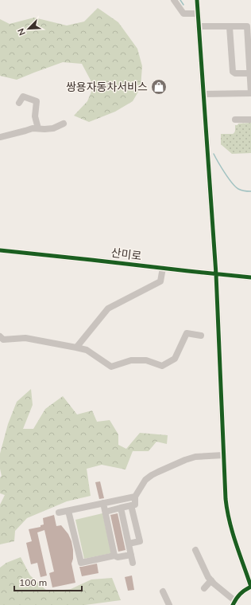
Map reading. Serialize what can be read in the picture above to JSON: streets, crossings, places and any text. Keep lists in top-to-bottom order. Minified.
{"streets":{"street":["산미로"]},"places":{"shop":["쌍용자동차서비스"]},"scale_bar":"100 m","north":"bottom left"}
